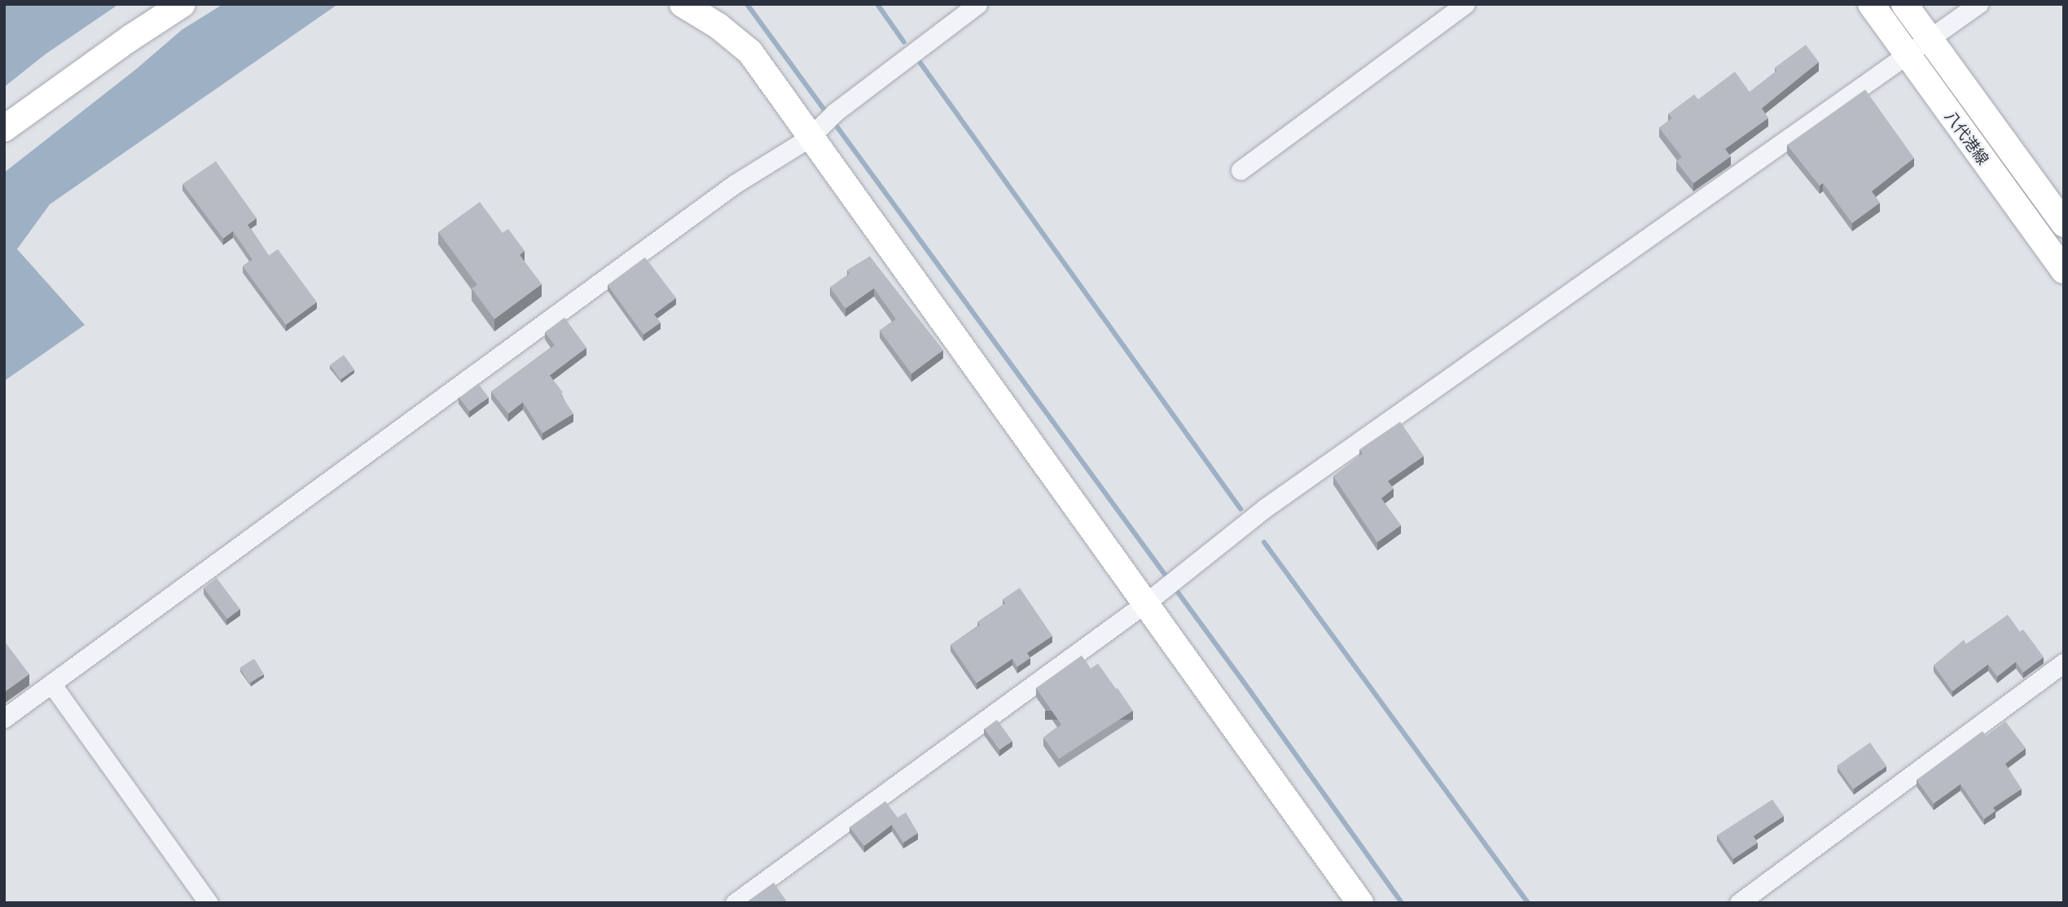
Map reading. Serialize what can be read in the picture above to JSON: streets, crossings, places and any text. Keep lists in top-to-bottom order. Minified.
{"streets":{"street":["八代港線"]}}
